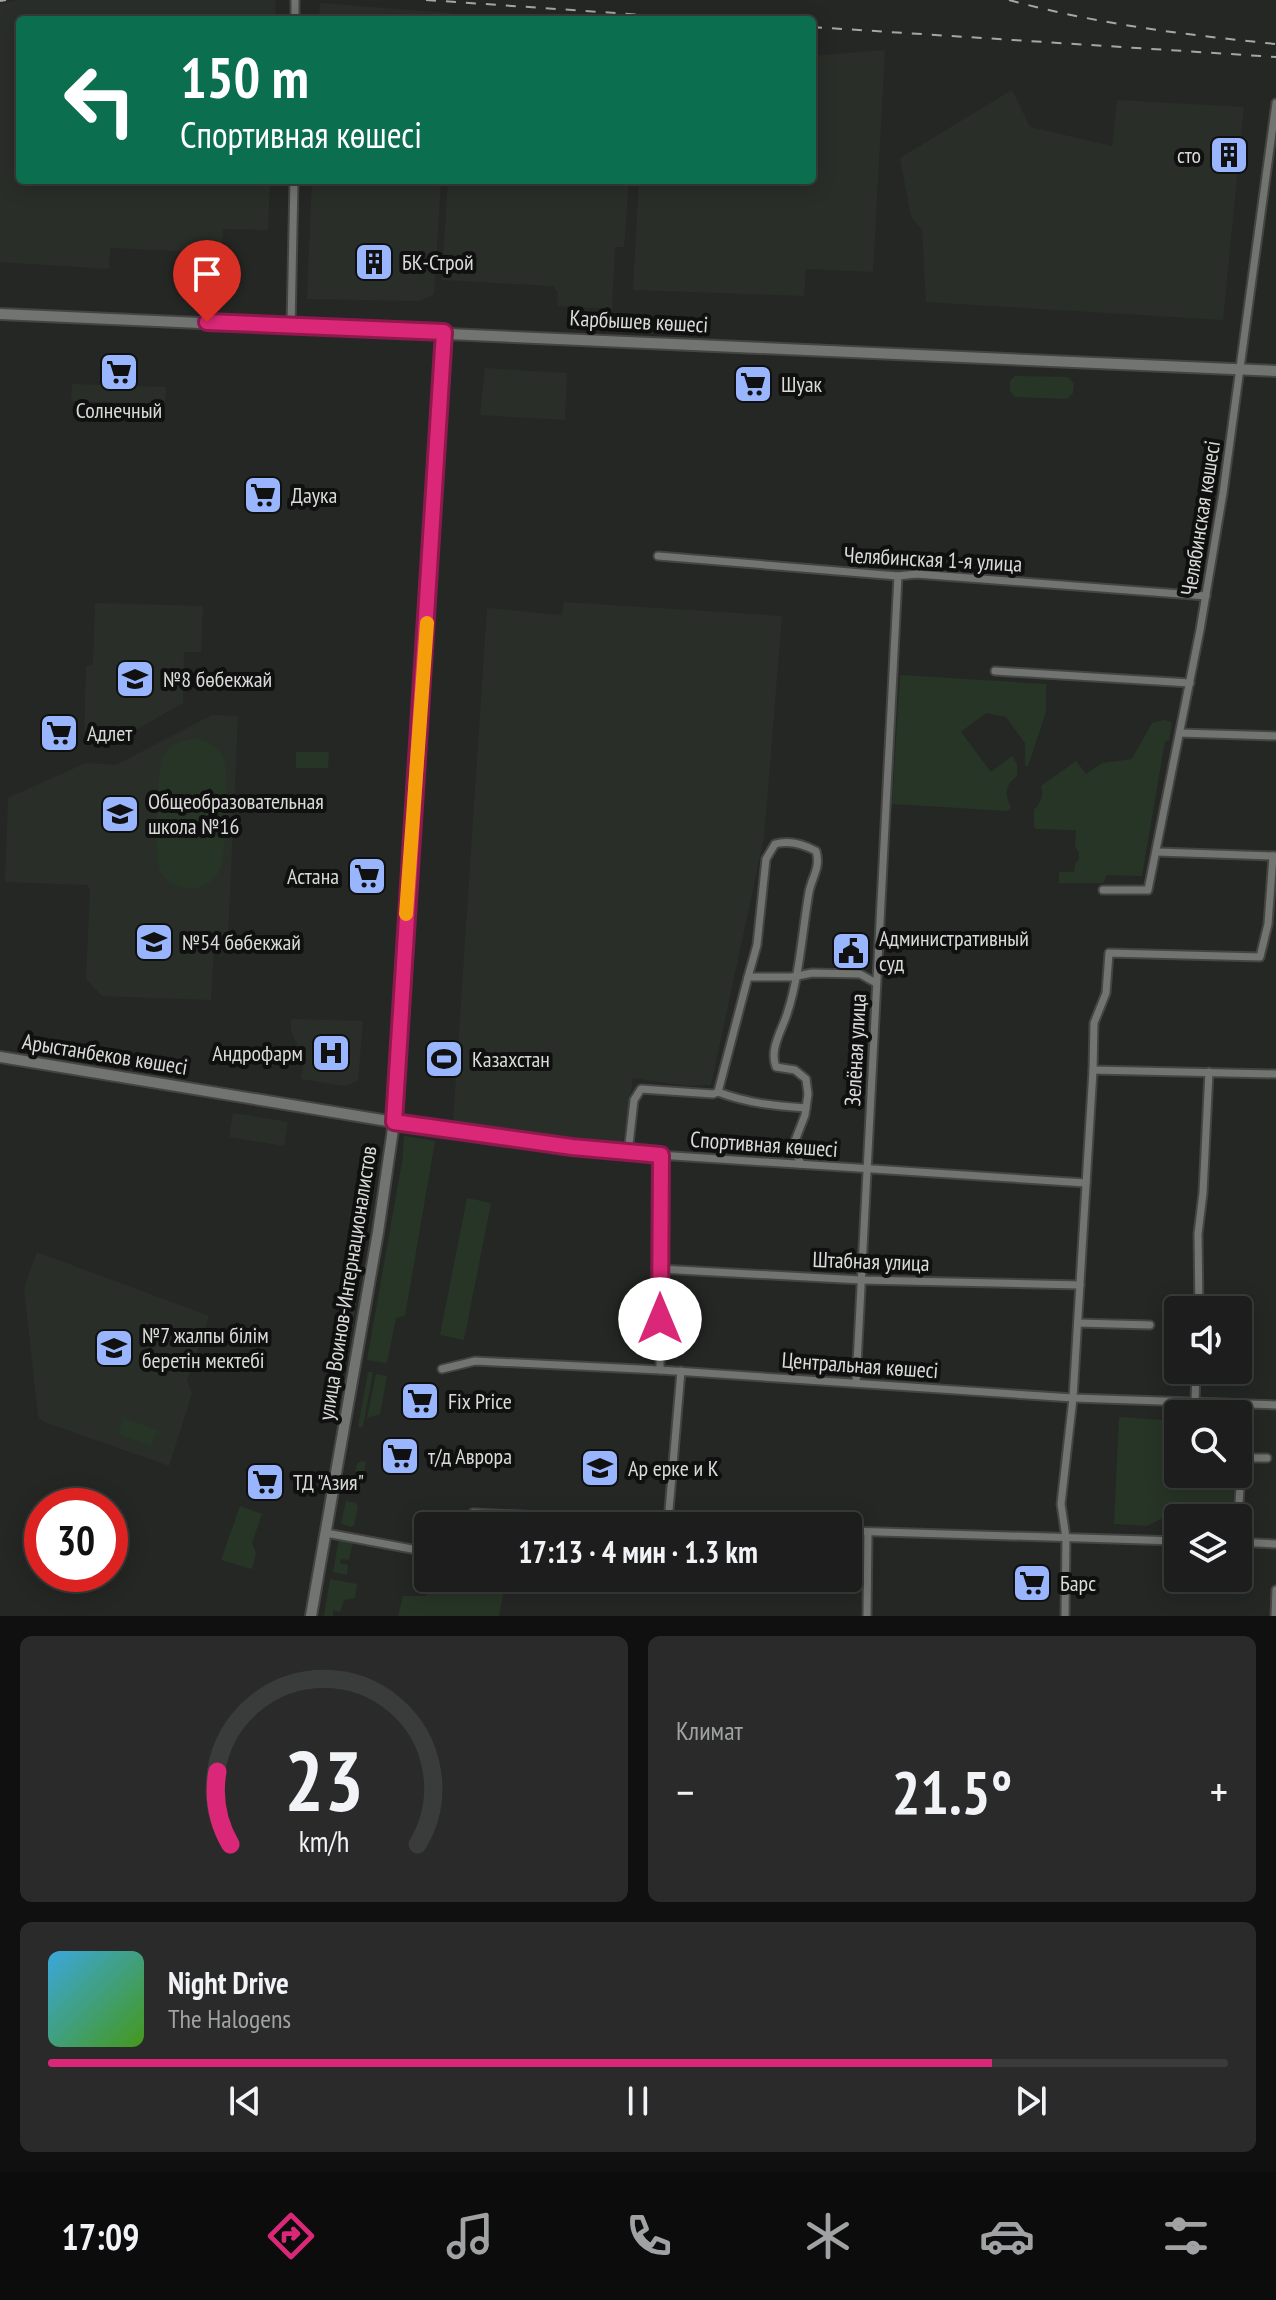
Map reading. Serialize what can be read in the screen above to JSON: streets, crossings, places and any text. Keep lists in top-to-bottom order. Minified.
{"streets":{"street":["Карбышев көшесі","Челябинская көшесі","Челябинская 1-я улица","Зелёная улица","Арыстанбеков көшесі","Спортивная көшесі","Штабная улица","улица Воинов-Интернационалистов","Центральная көшесі"]},"crossings":[["Карбышев көшесі","Челябинская көшесі"],["Карбышев көшесі","улица Воинов-Интернационалистов"],["Челябинская көшесі","Челябинская 1-я улица"],["Челябинская 1-я улица","Зелёная улица"],["Зелёная улица","Спортивная көшесі"],["Зелёная улица","Штабная улица"],["Зелёная улица","Центральная көшесі"],["Арыстанбеков көшесі","Спортивная көшесі"],["Арыстанбеков көшесі","улица Воинов-Интернационалистов"],["Спортивная көшесі","улица Воинов-Интернационалистов"]],"places":{"building":["сто","БК-Строй"],"supermarket":["Солнечный","Шуак","Даука","Адлет","Астана","Fix Price","т/д Аврора","ТД \"Азия\"","Барс"],"school or university":["№8 бөбекжай","Общеобразовательная школа №16","№54 бөбекжай","№7 жалпы білім беретін мектебі","Ар ерке и К"],"public building":["Административный суд"],"hospital":["Андрофарм"],"sports":["Казахстан"]},"page":{"turn":["150 m","Спортивная көшесі"],"limit":"30","trip":"17:13 · 4 мин · 1.3 km","tile":"Климат","heat":["−","21.5°","+"],"song":["Night Drive","The Halogens"],"tabs":"17:09","gauge":["23","km/h"]}}
